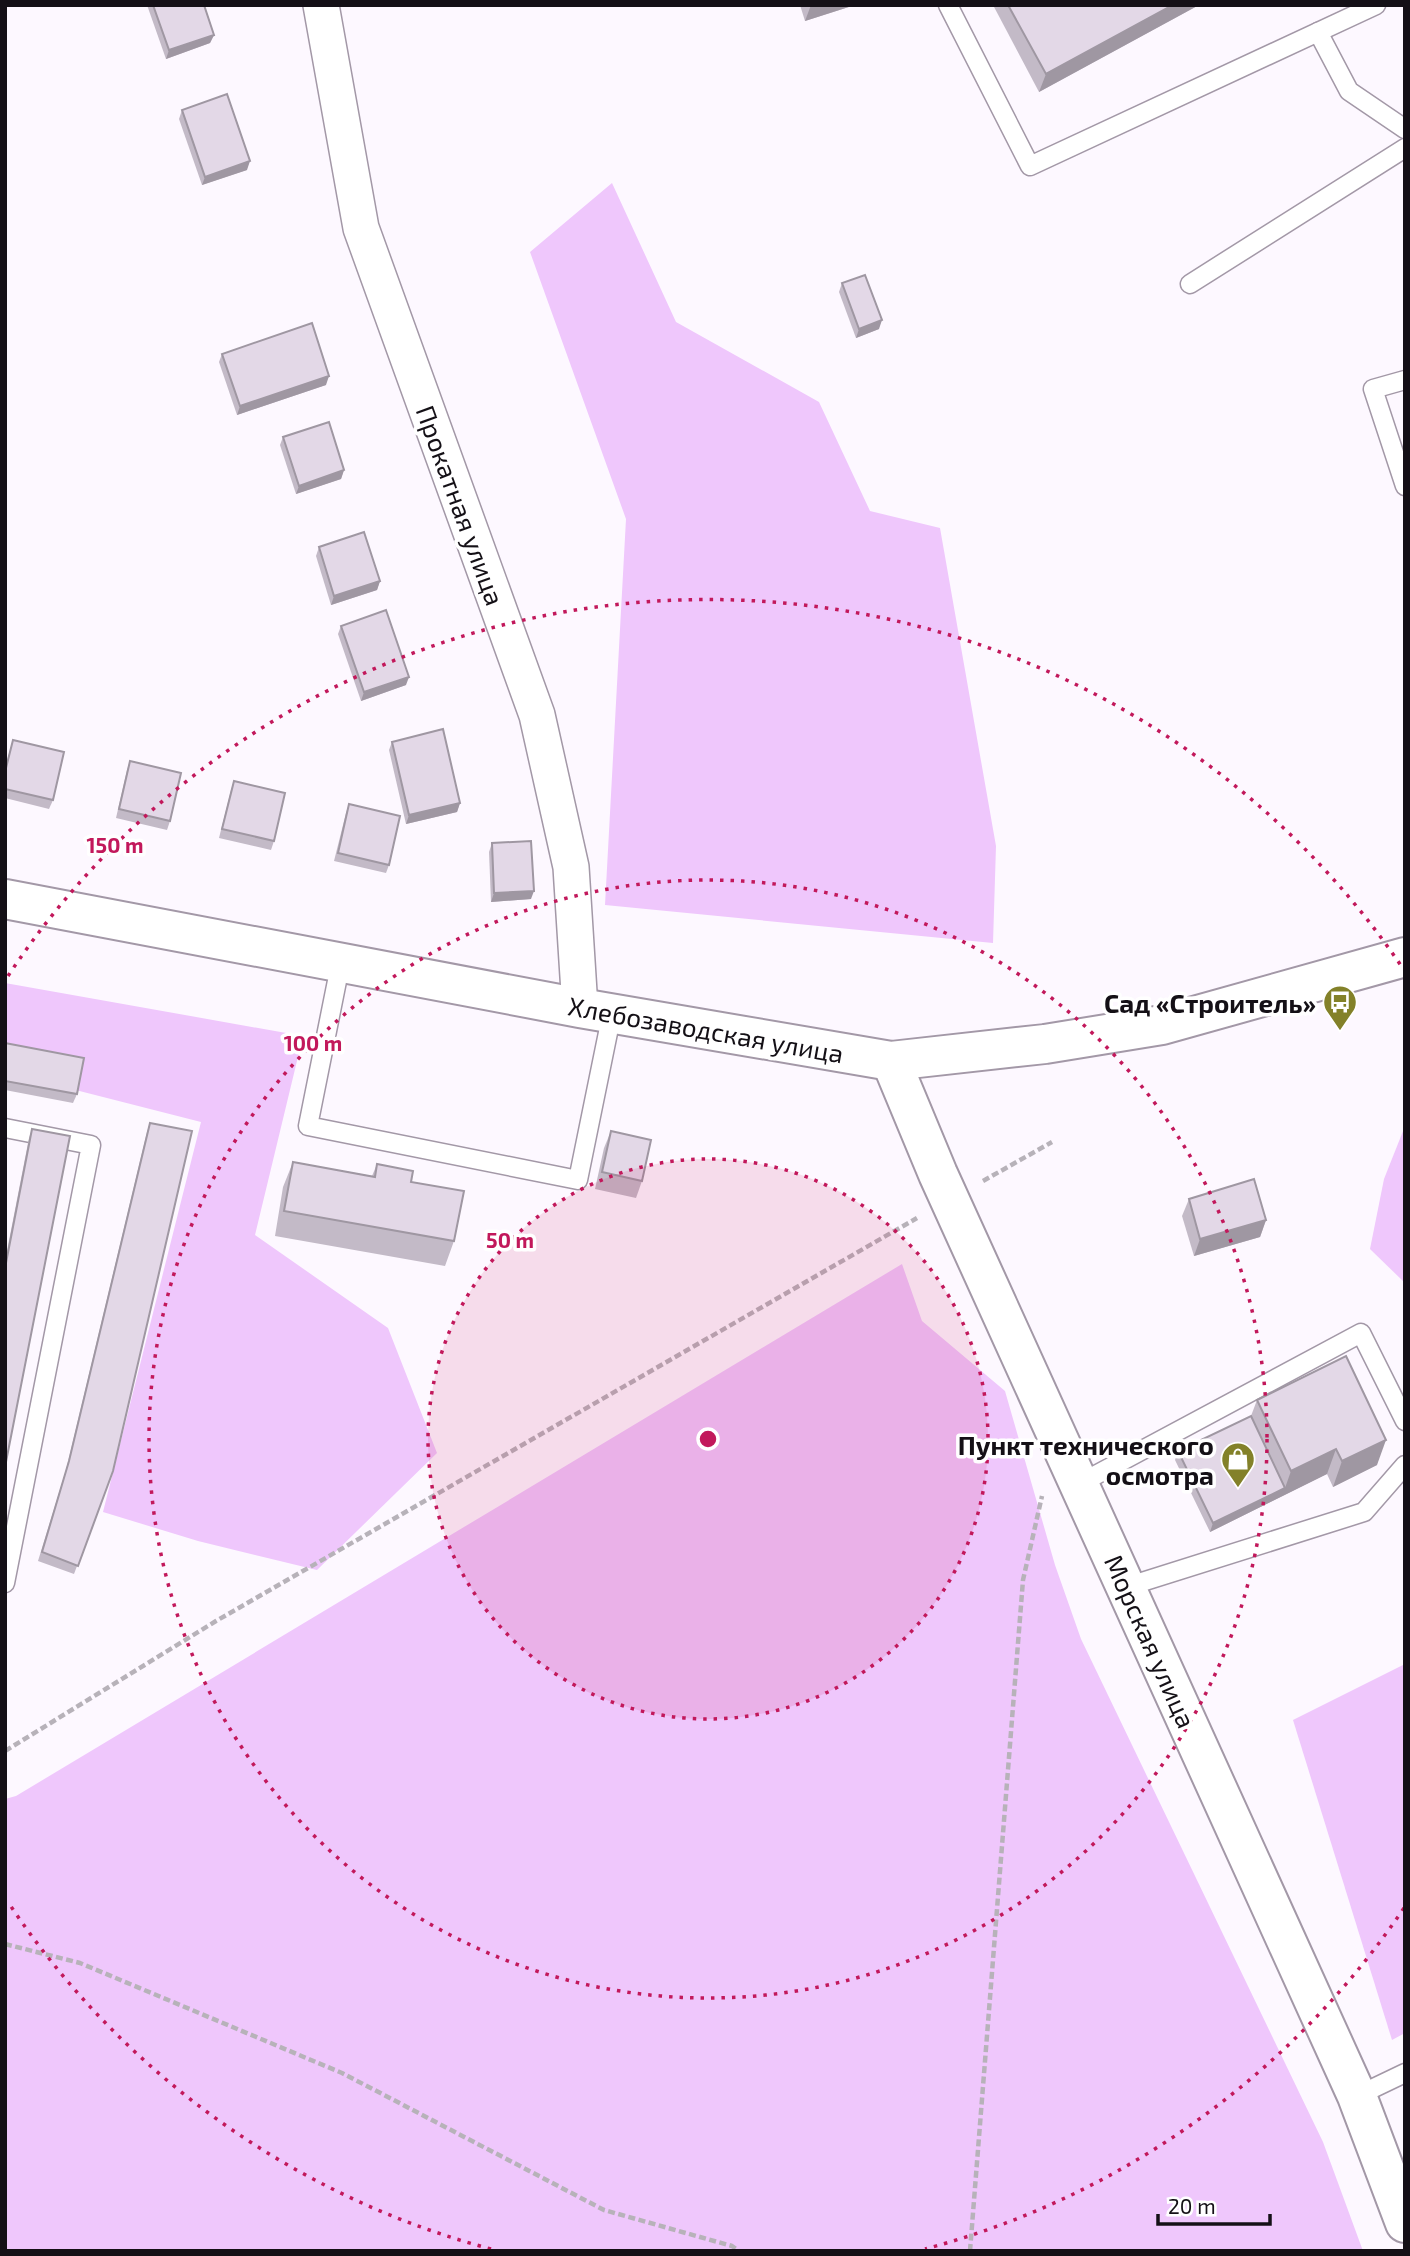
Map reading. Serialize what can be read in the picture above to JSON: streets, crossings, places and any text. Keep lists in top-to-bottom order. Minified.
{"streets":{"main road":["Хлебозаводская улица","Морская улица"],"street":["Прокатная улица"]},"crossings":[["Прокатная улица","Хлебозаводская улица"],["Хлебозаводская улица","Морская улица"]],"places":{"bus stop":["Сад «Строитель»"],"shop":["Пункт технического осмотра"]},"scale_bar":"20 m","rings":["150 m","100 m","50 m"]}
